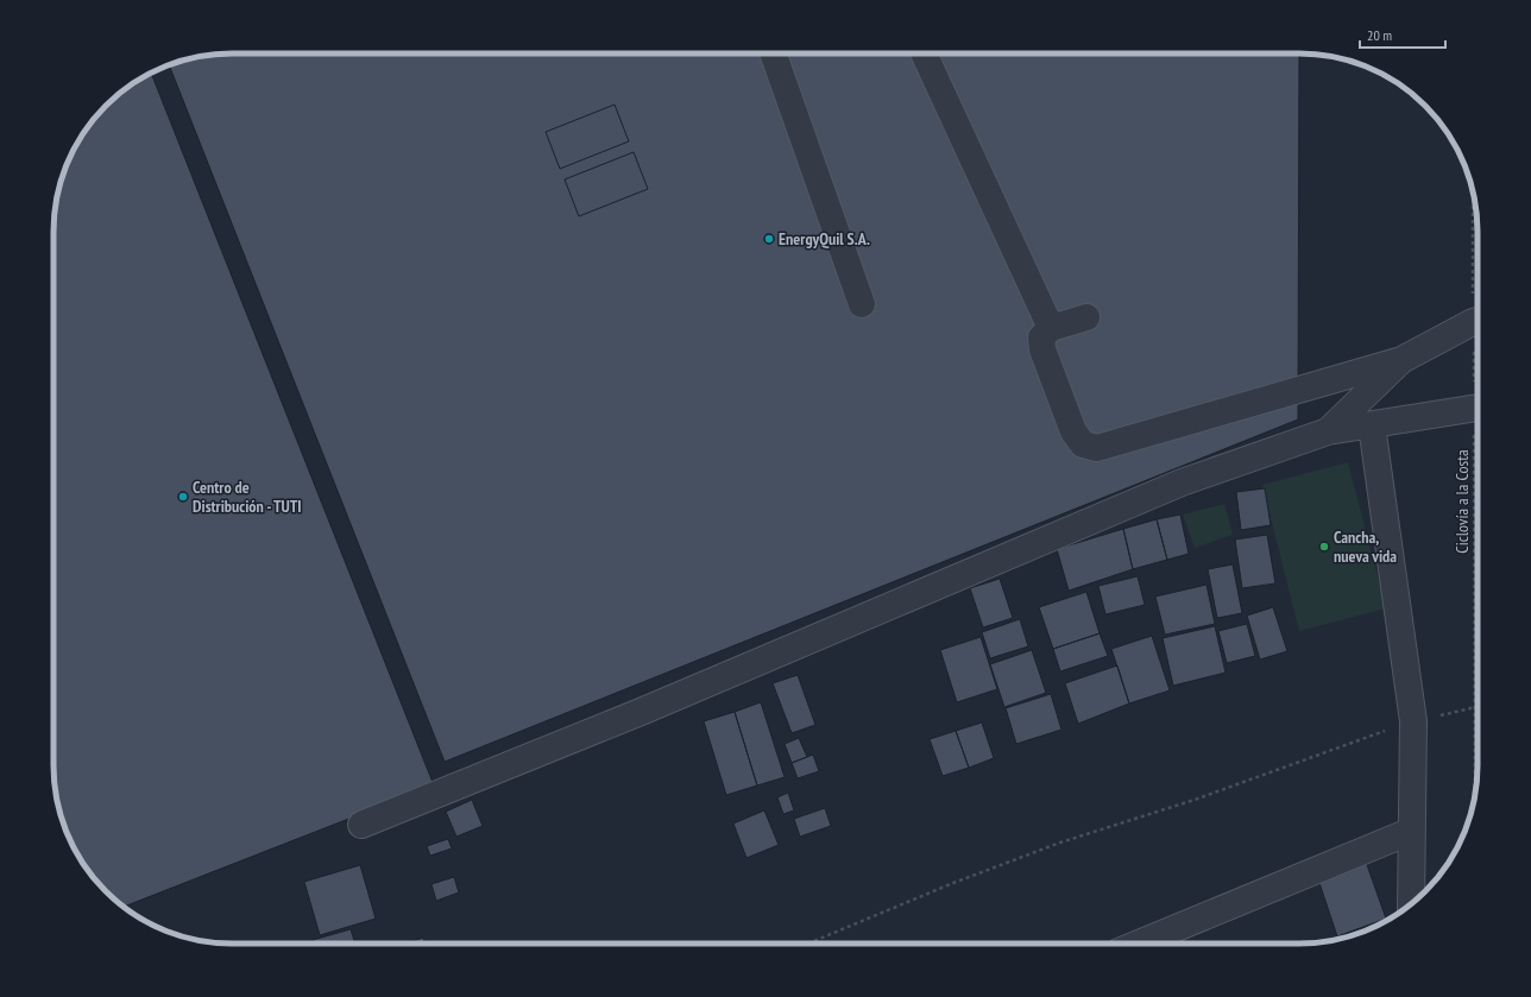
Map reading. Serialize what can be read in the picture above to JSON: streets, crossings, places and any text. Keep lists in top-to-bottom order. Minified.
{"streets":{"path":["Ciclovía a la Costa"]},"places":["EnergyQuil S.A.","Centro de Distribución - TUTI","Cancha, nueva vida"],"scale_bar":"20 m"}
